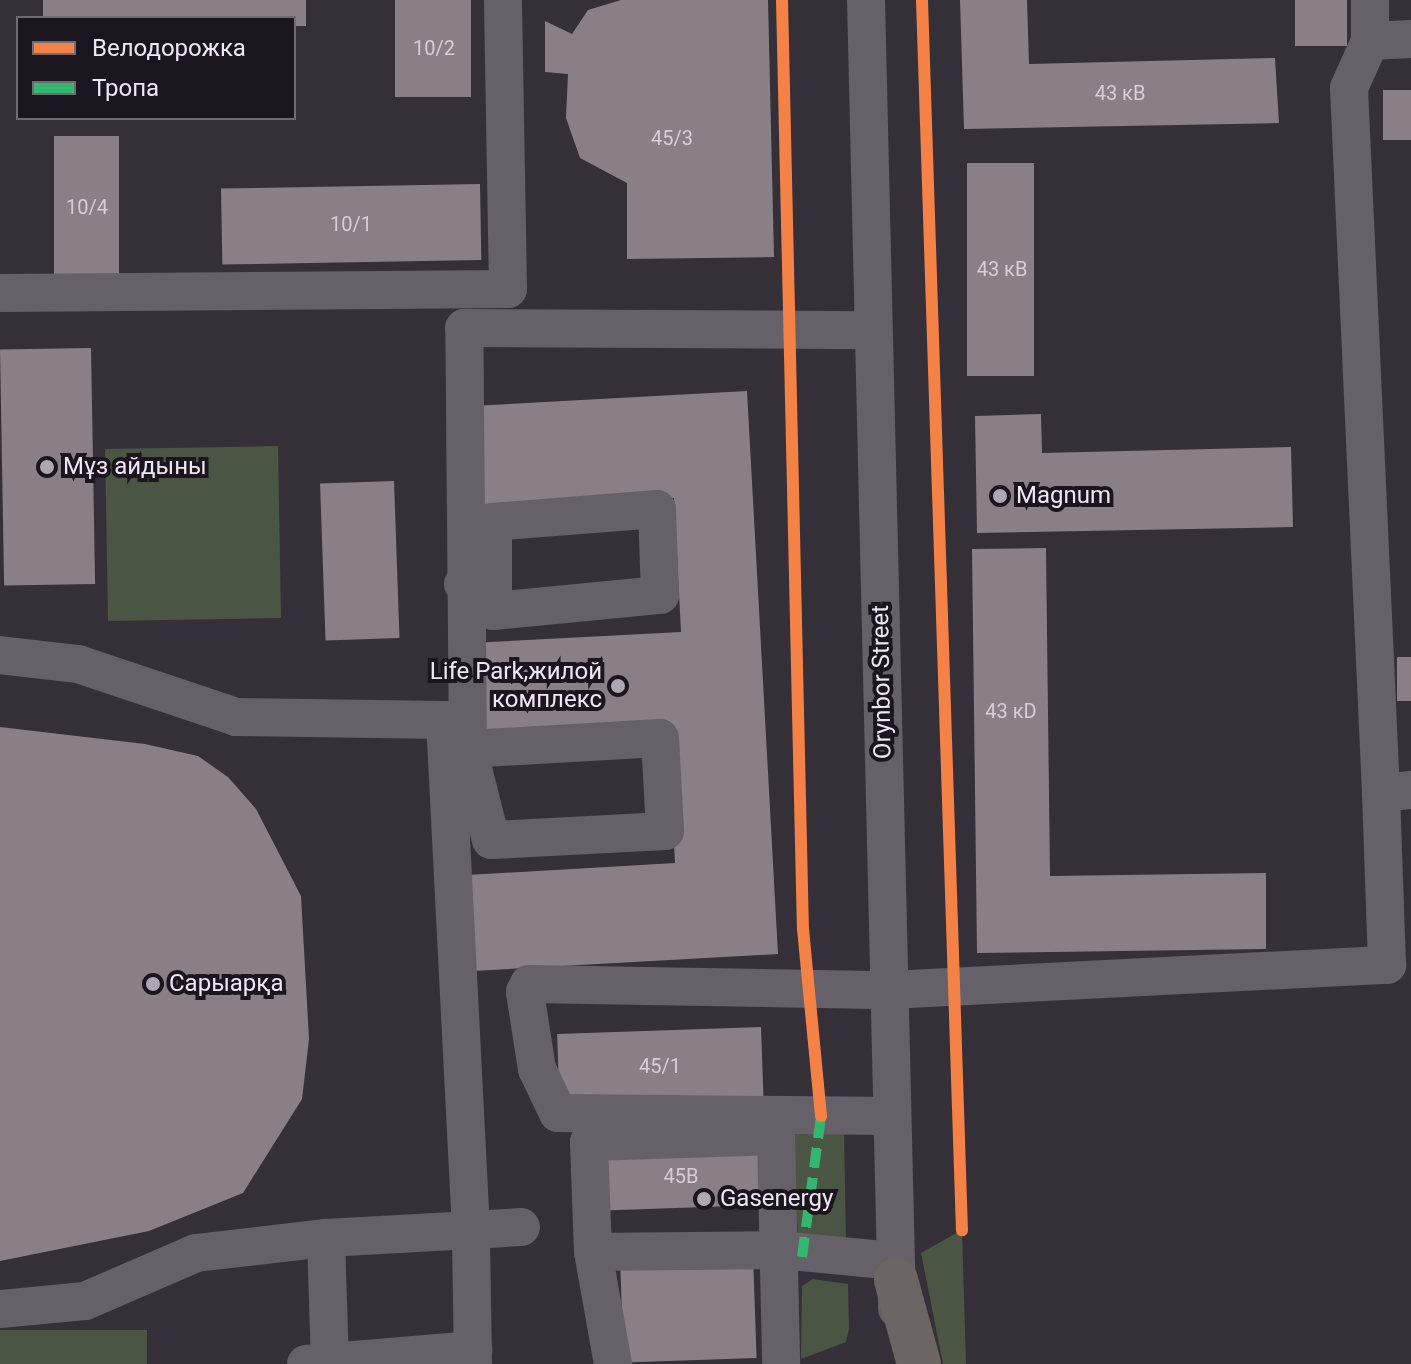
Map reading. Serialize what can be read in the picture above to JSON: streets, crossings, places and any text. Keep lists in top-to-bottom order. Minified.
{"streets":{"street":["Orynbor Street"]},"places":["Мұз айдыны","Magnum","Life Park,жилой комплекс","Сарыарқа","Gasenergy"],"house_numbers":["10/2","43 кВ","45/3","10/4","10/1","43 кВ","43 кD","45/1","45В"],"legend":["Велодорожка","Тропа"]}
